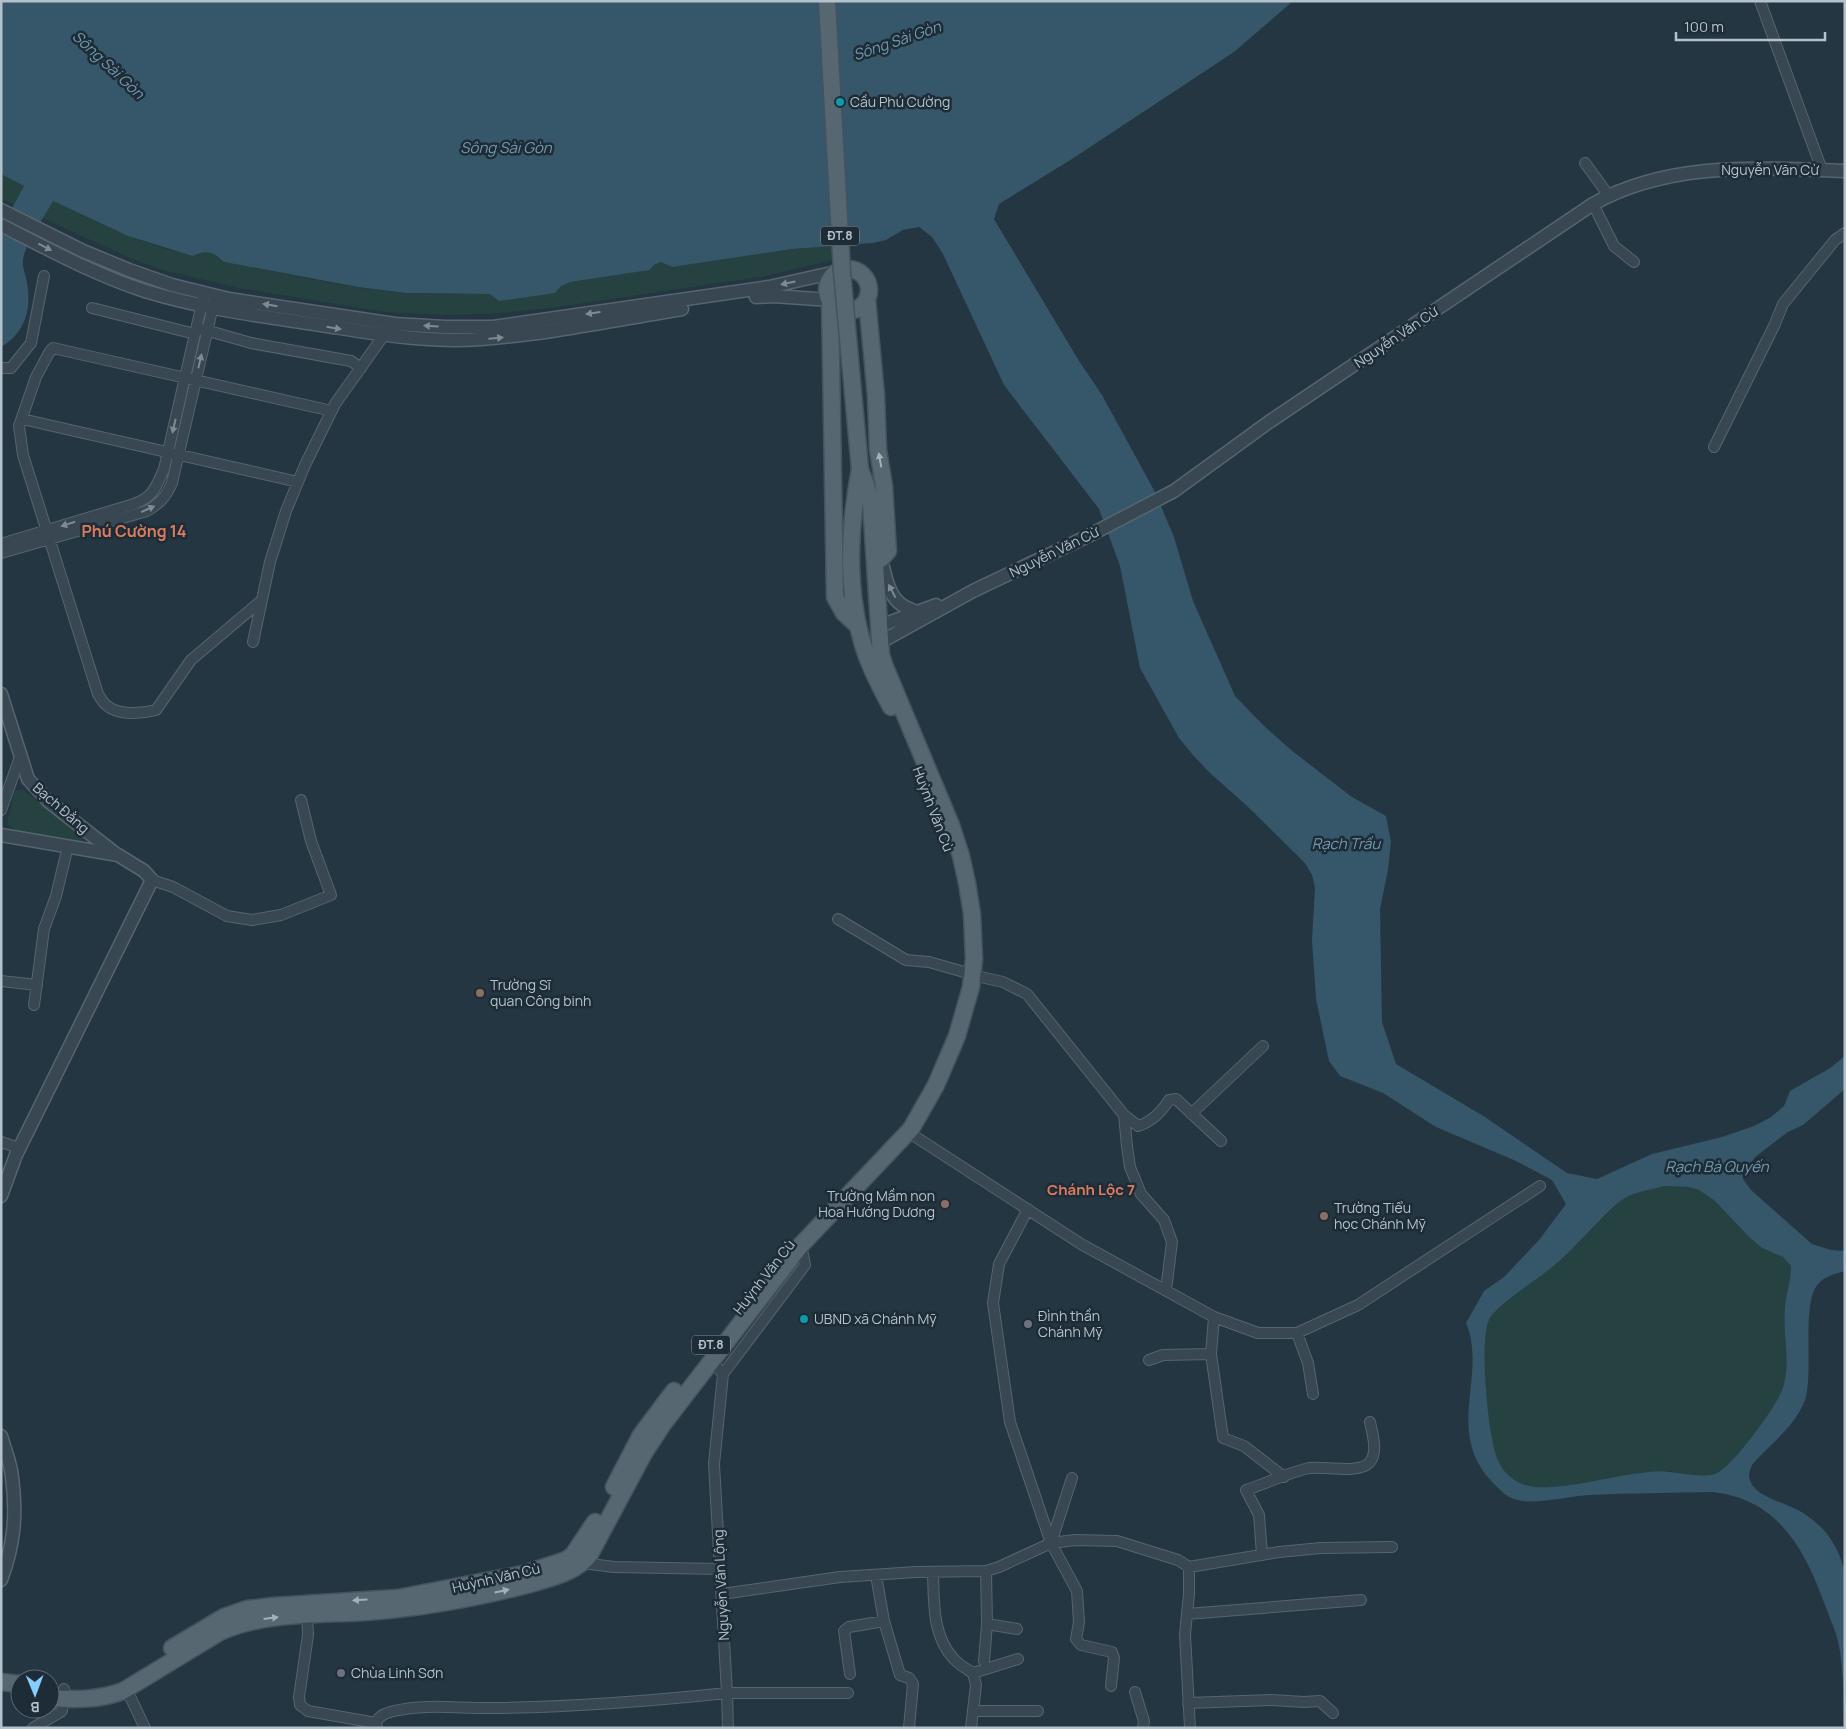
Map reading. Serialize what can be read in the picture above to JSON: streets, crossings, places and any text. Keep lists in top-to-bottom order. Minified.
{"streets":{"main road":["ĐT.8","Huỳnh Văn Cù"],"street":["Nguyễn Văn Cừ","Bạch Đằng","Nguyễn Văn Lộng"]},"crossings":[["Nguyễn Văn Cừ","ĐT.8"],["ĐT.8","Huỳnh Văn Cù"],["Huỳnh Văn Cù","Nguyễn Văn Lộng"]],"districts":["Phú Cường 14","Chánh Lộc 7"],"water":["Sông Sài Gòn","Rạch Trầu","Rạch Bà Quyến"],"places":["Cầu Phú Cường","Trường Sĩ quan Công binh","Trường Mầm non Hoa Hướng Dương","Trường Tiểu học Chánh Mỹ","UBND xã Chánh Mỹ","Đình thần Chánh Mỹ","Chùa Linh Sơn"],"scale_bar":"100 m","north":"bottom"}
